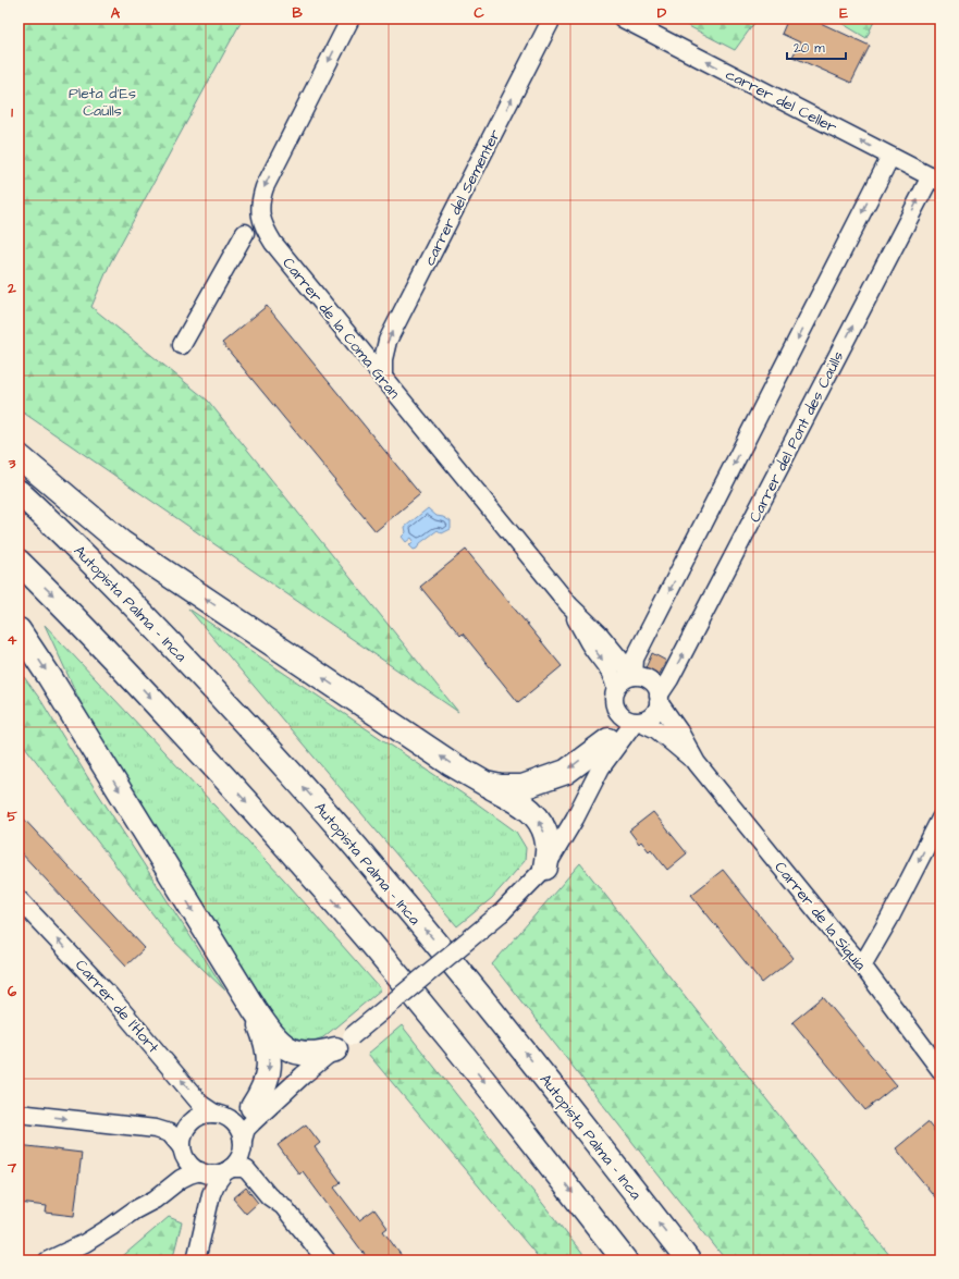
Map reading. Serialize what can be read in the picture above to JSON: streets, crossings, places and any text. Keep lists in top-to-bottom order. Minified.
{"streets":{"highway":["Autopista Palma - Inca"],"street":["carrer del Celler","carrer del Sementer","Carrer de la Coma Gran","Carrer del Pont des Caülls","Carrer de la Síquia","Carrer de l'Hort"]},"crossings":[["carrer del Celler","Carrer del Pont des Caülls"],["carrer del Sementer","Carrer de la Coma Gran"],["Carrer de la Coma Gran","Carrer del Pont des Caülls"],["Carrer de la Coma Gran","Carrer de la Síquia"],["Carrer del Pont des Caülls","Carrer de la Síquia"]],"one_way":["carrer del Celler","carrer del Sementer","Carrer de la Coma Gran","Carrer de l'Hort"],"parks":["Pleta d'Es Caülls"],"scale_bar":"20 m","grid":{"columns":["A","B","C","D","E"],"rows":["1","2","3","4","5","6","7"]}}
